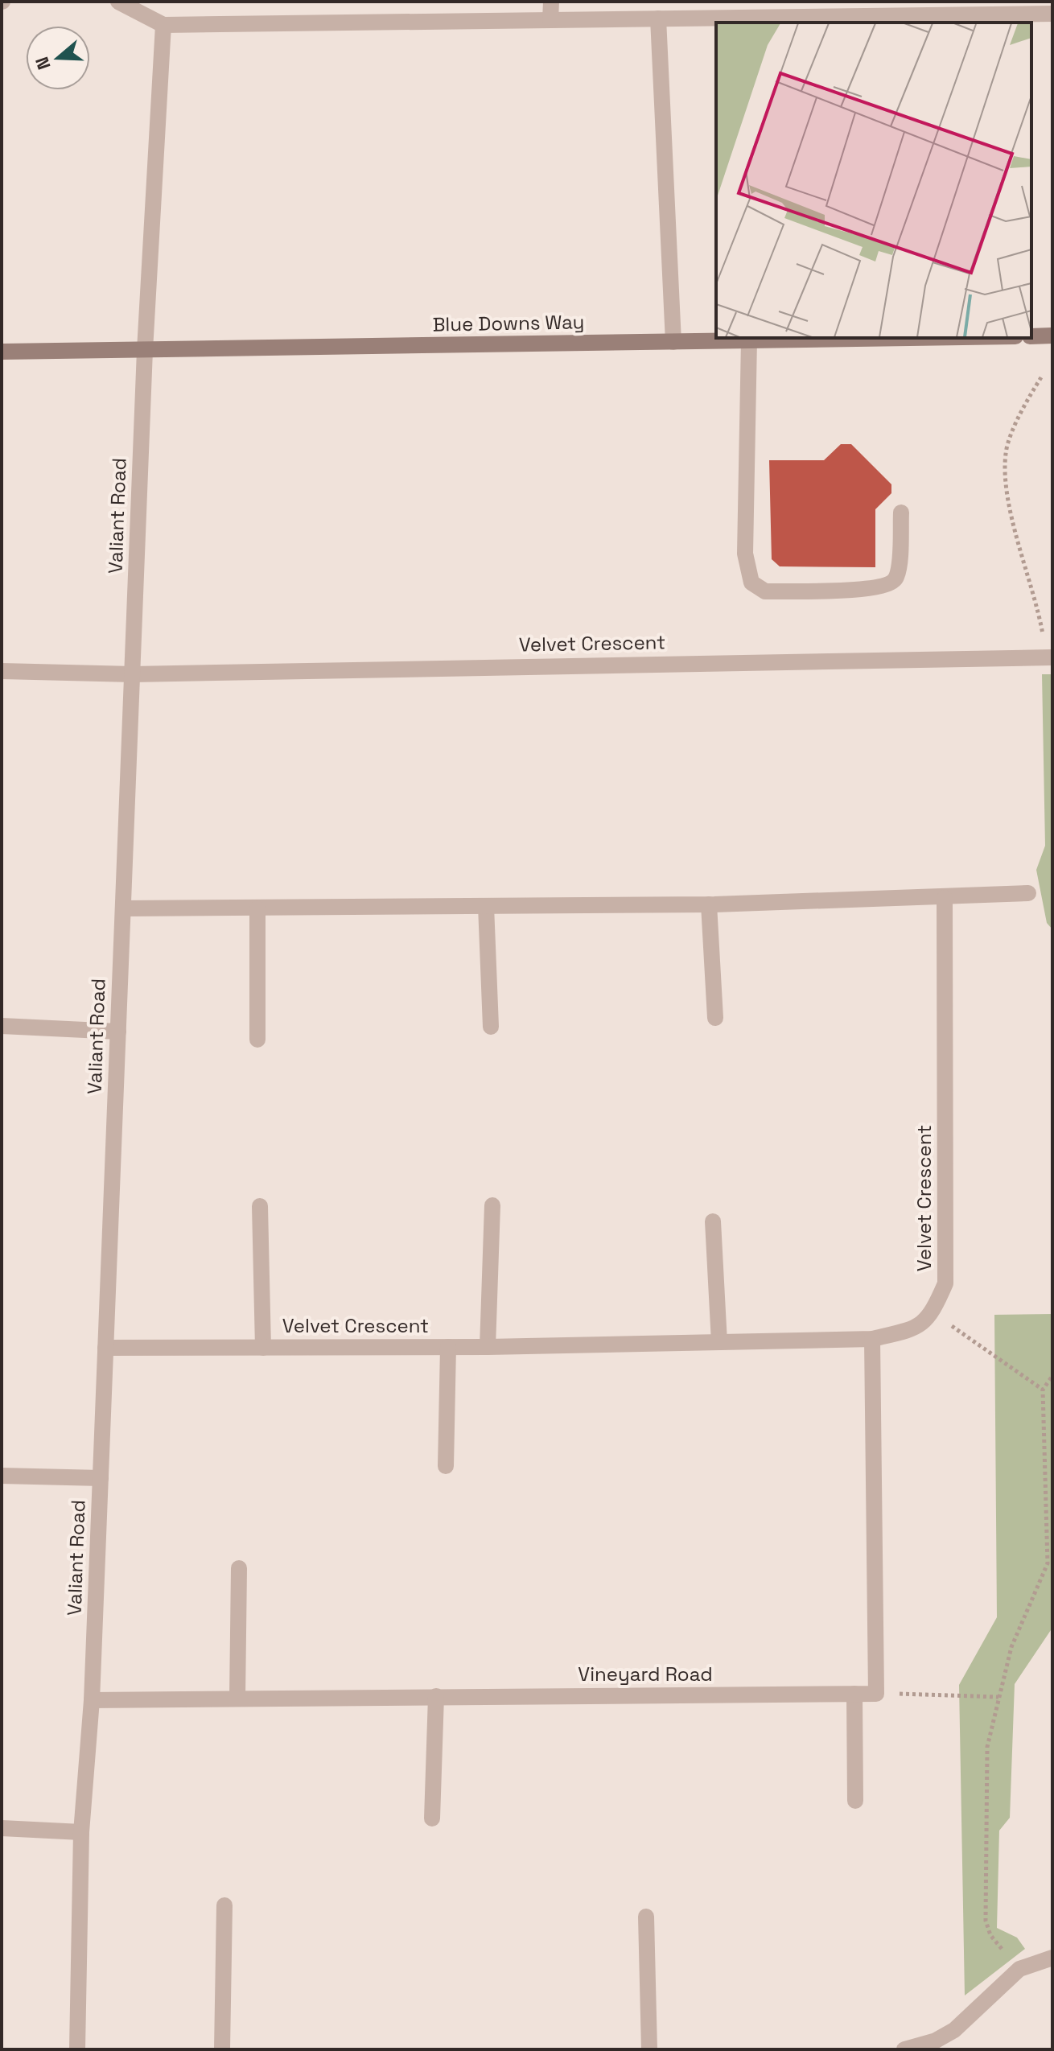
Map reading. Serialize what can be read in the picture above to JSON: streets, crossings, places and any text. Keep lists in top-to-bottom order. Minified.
{"streets":{"street":["Blue Downs Way","Valiant Road","Velvet Crescent","Vineyard Road"]},"crossings":[["Blue Downs Way","Valiant Road"],["Valiant Road","Velvet Crescent"],["Valiant Road","Vineyard Road"]],"north":"left"}
